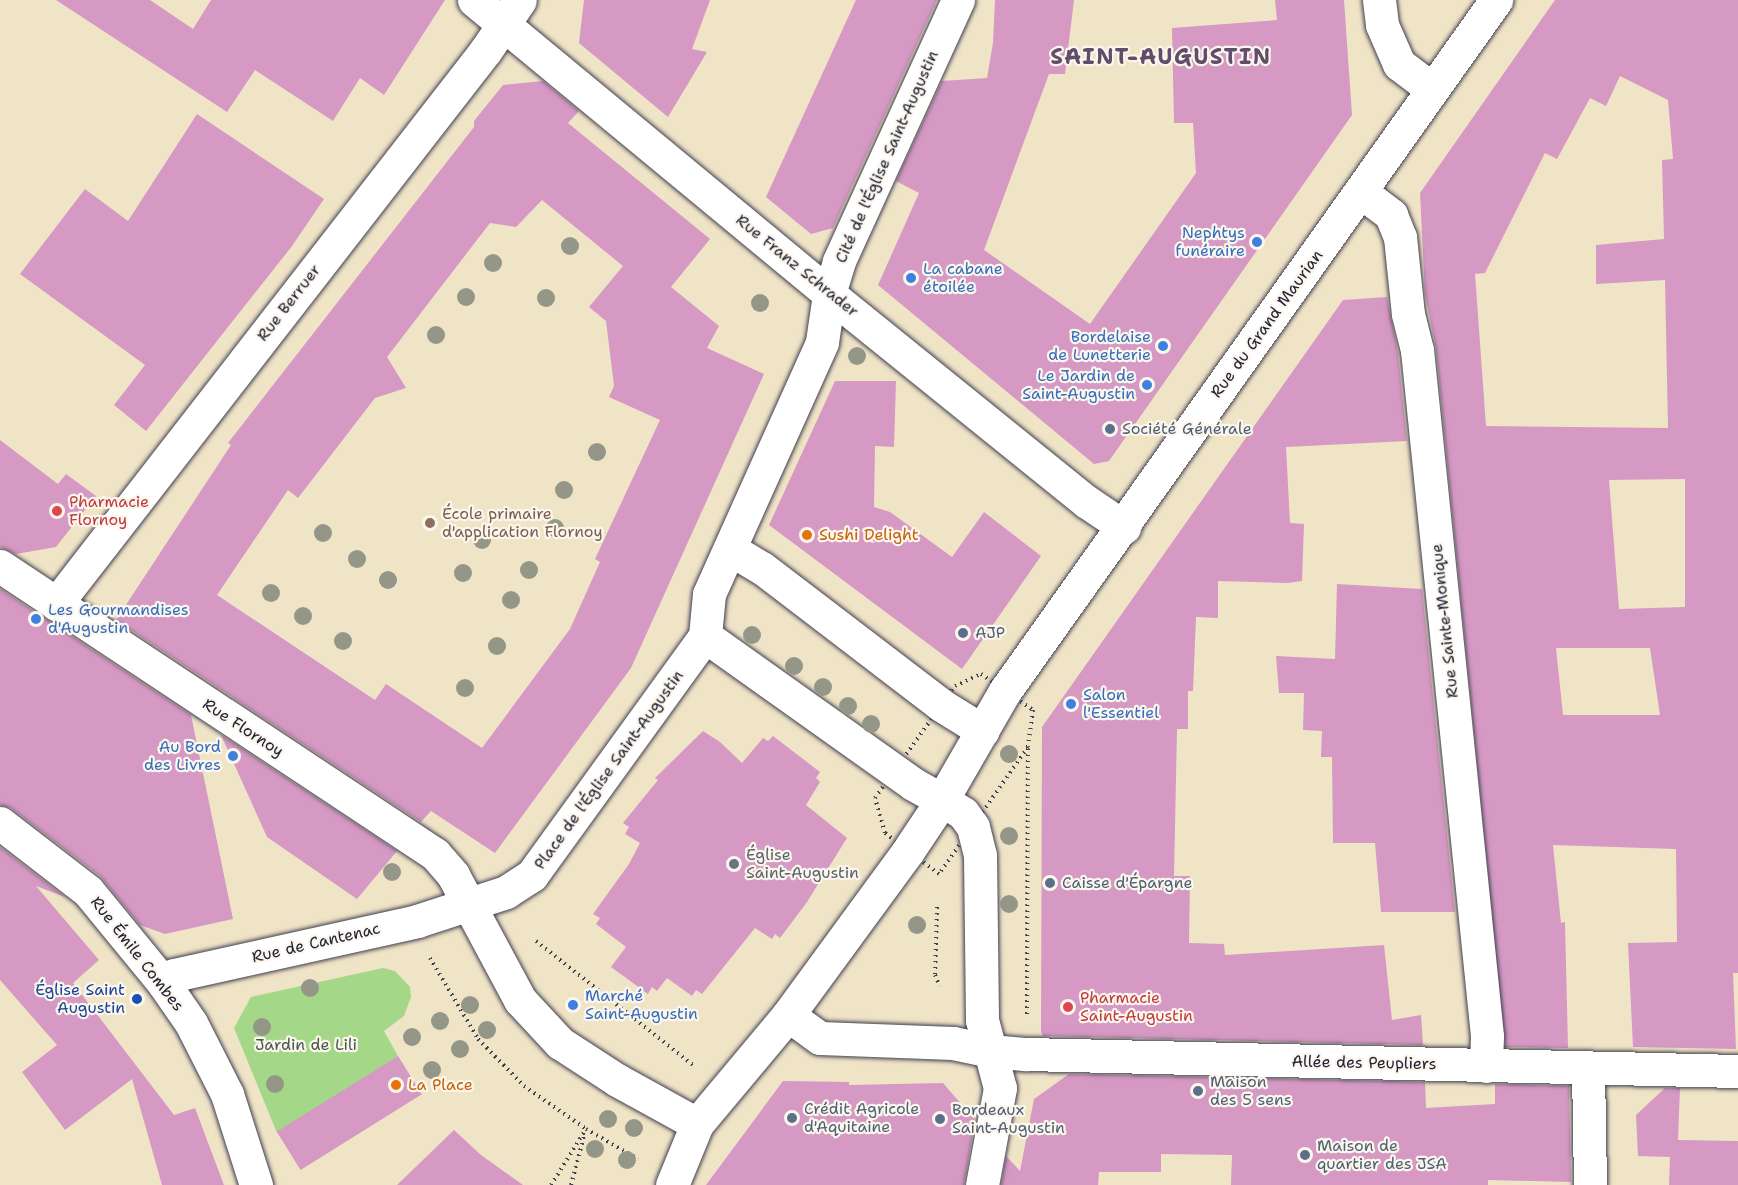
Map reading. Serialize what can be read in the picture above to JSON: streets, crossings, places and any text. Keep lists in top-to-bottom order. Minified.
{"streets":{"street":["Cité de l'Église Saint-Augustin","Rue Franz Schrader","Rue Berruer","Rue du Grand Maurian","Rue Sainte-Monique","Rue Flornoy","Place de l'Église Saint-Augustin","Rue de Cantenac","Rue Émile Combes","Allée des Peupliers"]},"crossings":[["Cité de l'Église Saint-Augustin","Rue Franz Schrader"],["Rue Franz Schrader","Rue Berruer"],["Rue Franz Schrader","Rue du Grand Maurian"],["Rue Berruer","Rue Flornoy"],["Rue du Grand Maurian","Rue Sainte-Monique"],["Rue Sainte-Monique","Allée des Peupliers"],["Rue Flornoy","Place de l'Église Saint-Augustin"],["Rue Flornoy","Rue de Cantenac"],["Place de l'Église Saint-Augustin","Rue de Cantenac"],["Rue de Cantenac","Rue Émile Combes"]],"districts":["SAINT-AUGUSTIN"],"parks":["Jardin de Lili"],"places":["Nephtys funéraire","La cabane étoilée","Bordelaise de Lunetterie","Le Jardin de Saint-Augustin","Société Générale","Pharmacie Flornoy","École primaire d'application Flornoy","Sushi Delight","Les Gourmandises d'Augustin","AJP","Salon l'Essentiel","Au Bord des Livres","Église Saint-Augustin","Caisse d'Épargne","Église Saint Augustin","Marché Saint-Augustin","Pharmacie Saint-Augustin","La Place","Maison des 5 sens","Crédit Agricole d'Aquitaine","Bordeaux Saint-Augustin","Maison de quartier des JSA"]}
